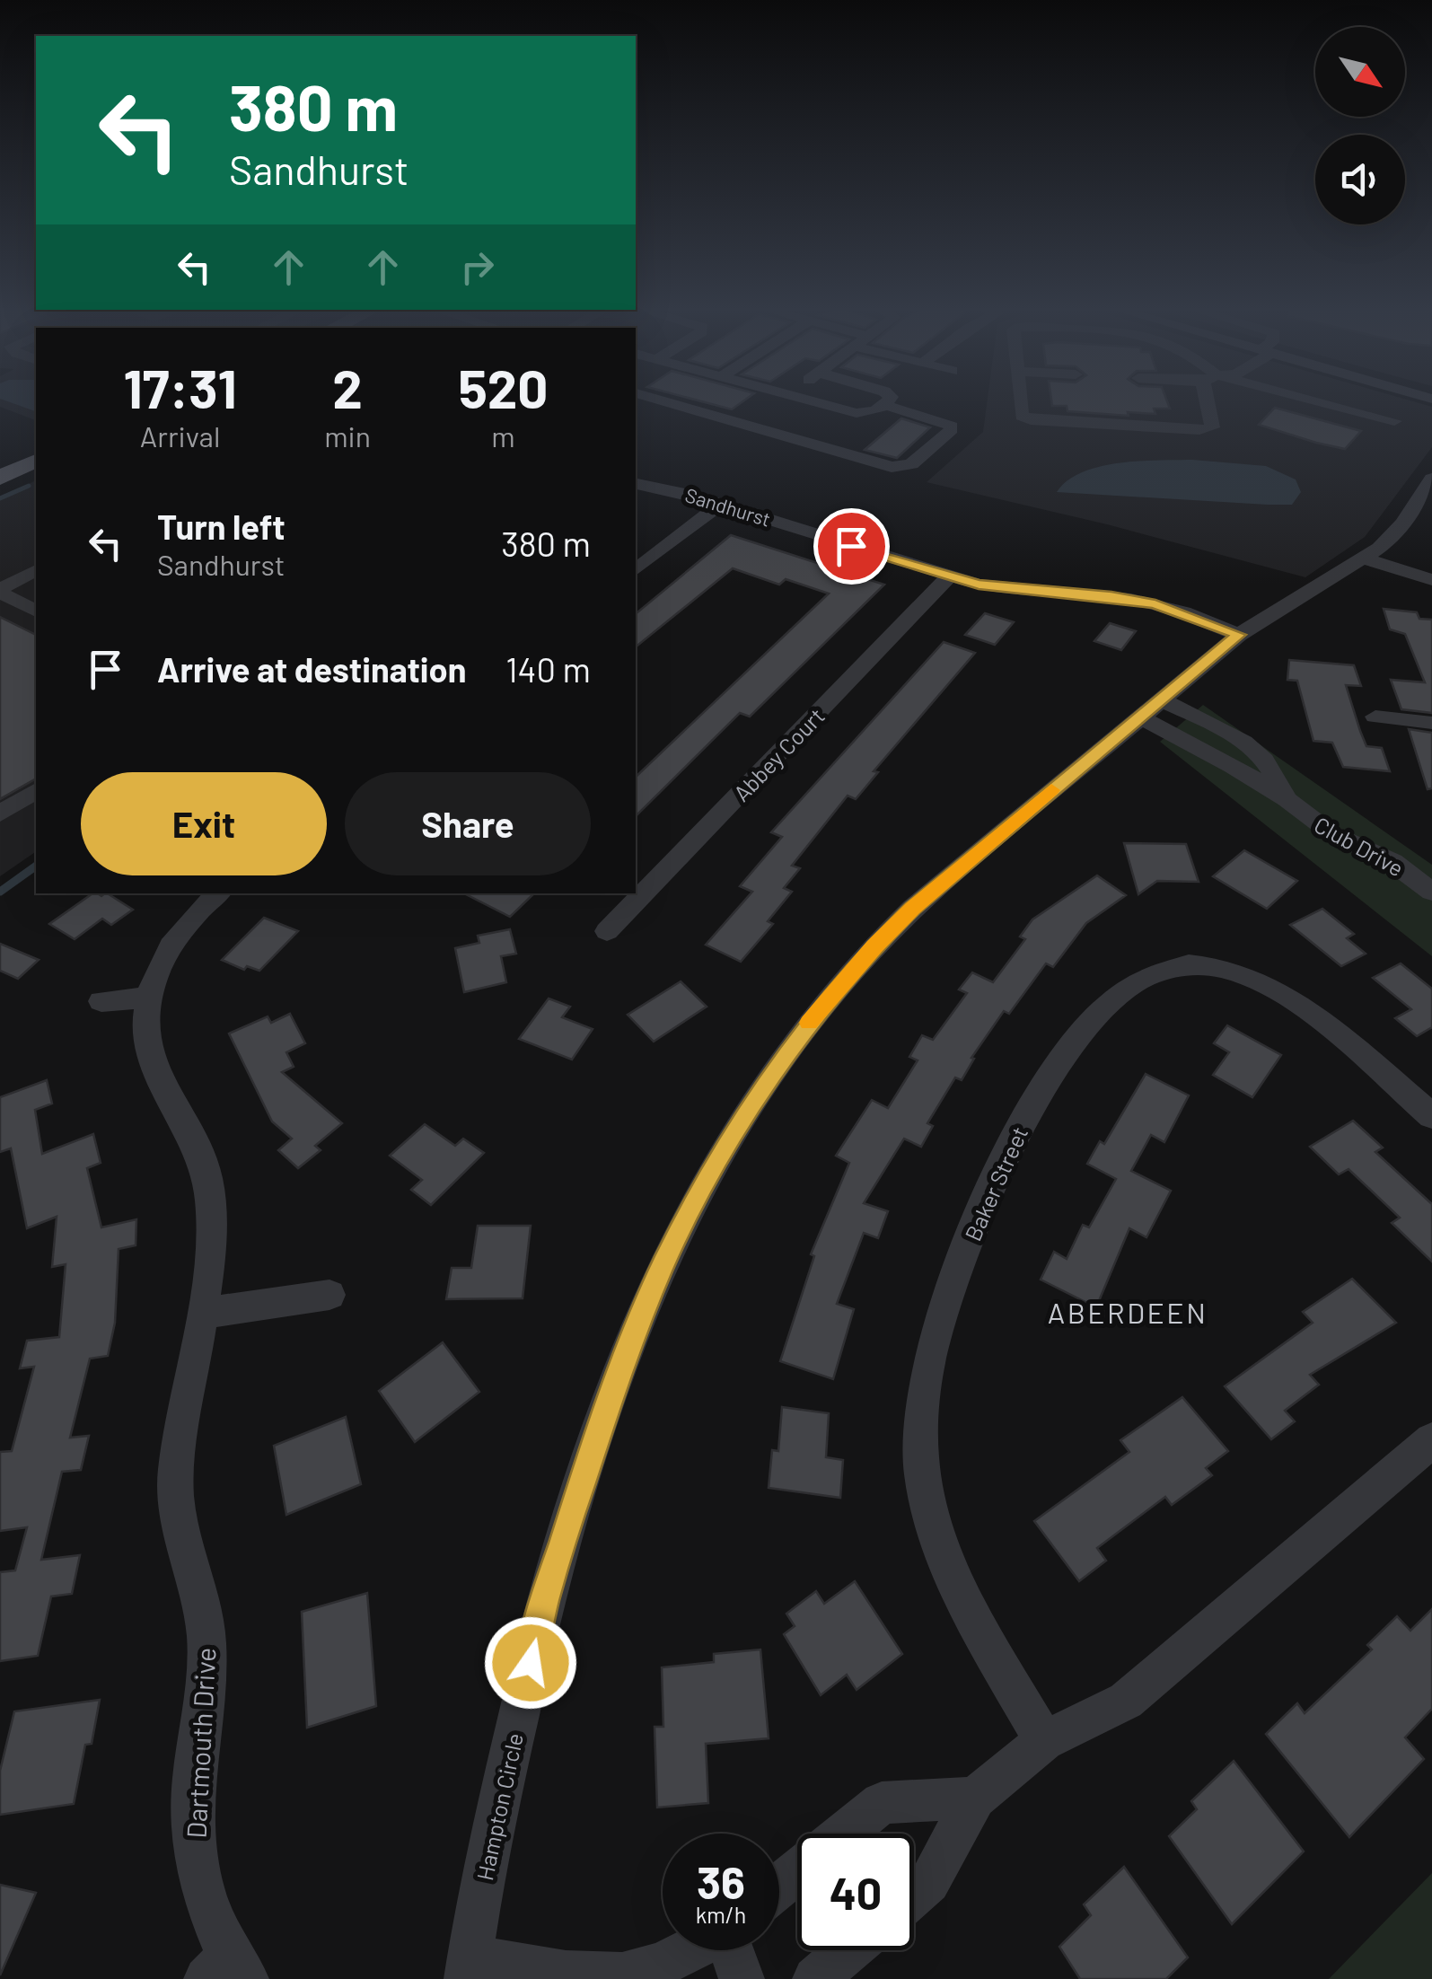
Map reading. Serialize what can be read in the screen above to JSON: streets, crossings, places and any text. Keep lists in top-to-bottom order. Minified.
{"streets":{"street":["Sandhurst","Abbey Court","Club Drive","Baker Street","Dartmouth Drive","Hampton Circle"]},"crossings":[["Sandhurst","Abbey Court"],["Sandhurst","Hampton Circle"],["Club Drive","Hampton Circle"]],"districts":["ABERDEEN"],"north":"bottom right","page":{"turn":["380 m","Sandhurst"],"eta":["17:31","Arrival","2","min","520","m"],"list":[{"name":"Turn left","note":"Sandhurst","value":"380 m"},{"name":"Arrive at destination","value":"140 m"}],"buttons":["Exit","Share"],"speed":"36 km/h","limit":"40"}}
